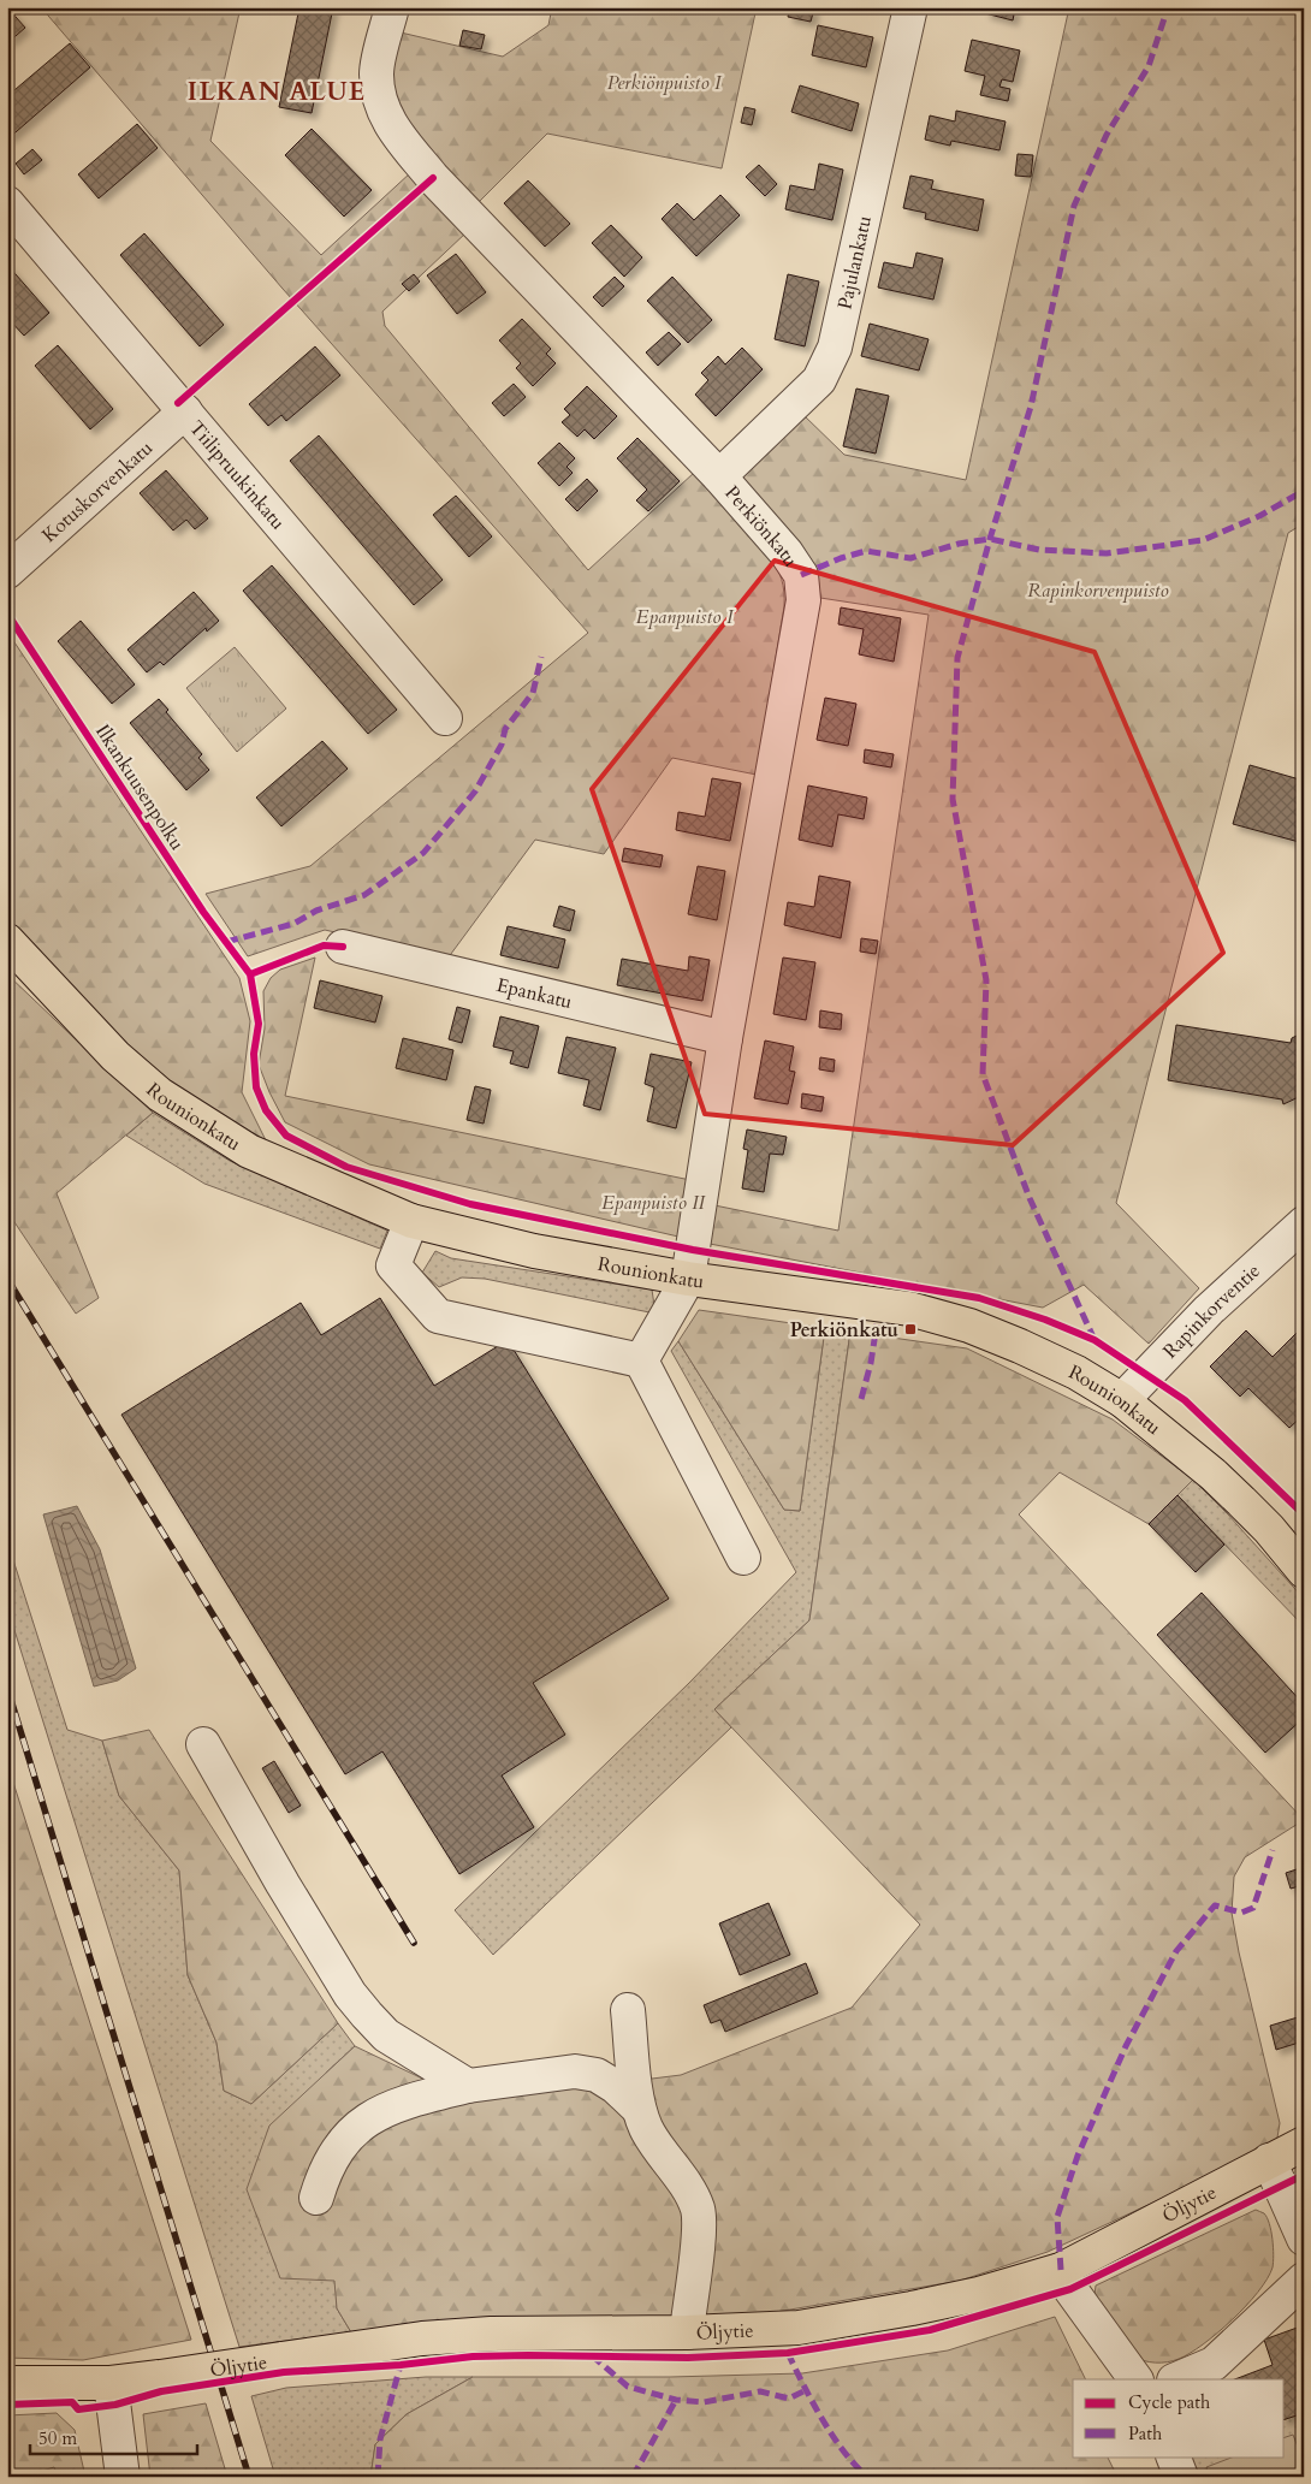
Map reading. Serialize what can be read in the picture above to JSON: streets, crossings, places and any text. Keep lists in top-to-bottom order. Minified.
{"streets":{"main road":["Rounionkatu","Öljytie"],"street":["Pajulankatu","Tiilipruukinkatu","Kotuskorvenkatu","Perkiönkatu","Epankatu","Rapinkorventie"],"cycle path":["Ilkankuusenpolku"]},"crossings":[["Pajulankatu","Perkiönkatu"],["Tiilipruukinkatu","Kotuskorvenkatu"],["Perkiönkatu","Epankatu"],["Perkiönkatu","Rounionkatu"],["Rounionkatu","Rapinkorventie"]],"districts":["ILKAN ALUE"],"parks":["Perkiönpuisto I","Rapinkorvenpuisto","Epanpuisto I","Epanpuisto II"],"places":{"transit":["Perkiönkatu"]},"legend":["Cycle path","Path"],"scale_bar":"50 m"}
